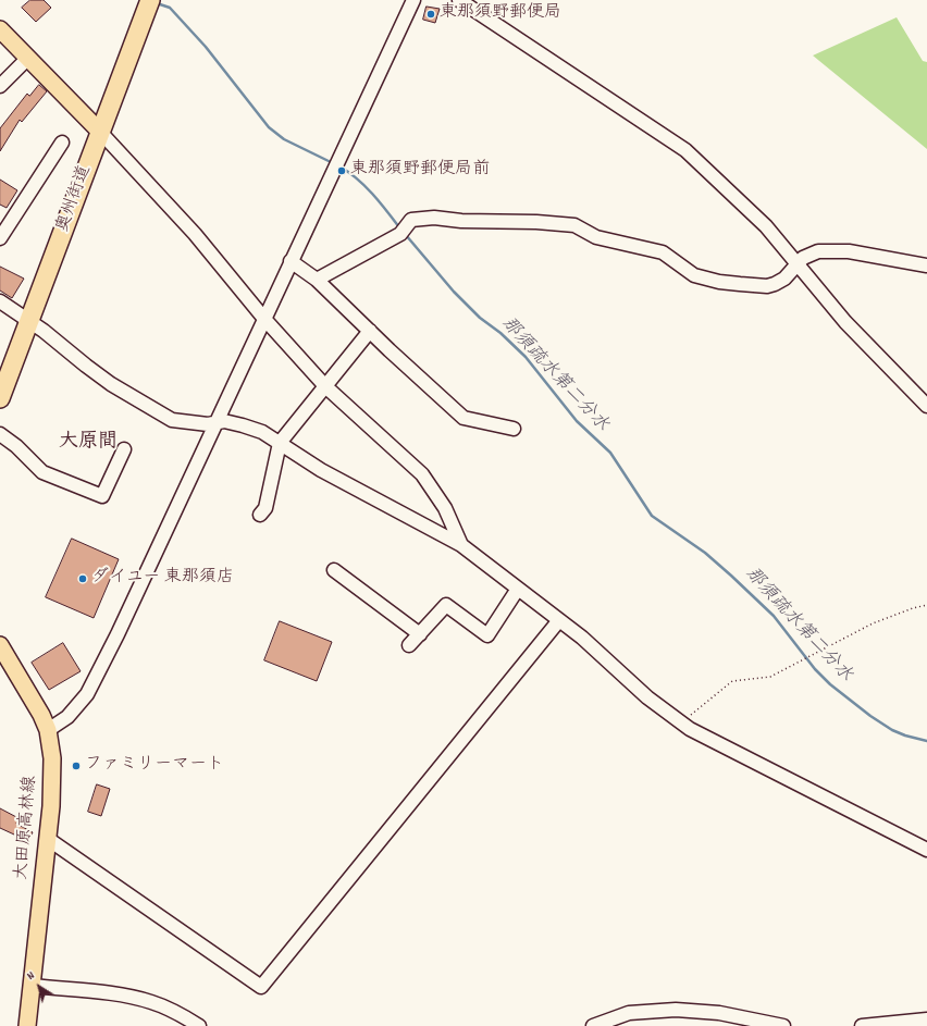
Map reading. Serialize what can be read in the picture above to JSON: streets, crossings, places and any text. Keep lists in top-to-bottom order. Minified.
{"streets":{"highway":["奥州街道"],"main road":["大田原高林線"]},"districts":["大原間"],"water":["那須疏水第二分水"],"places":["東那須野郵便局","東那須野郵便局前","ダイユー 東那須店","ファミリーマート"],"north":"top left"}
